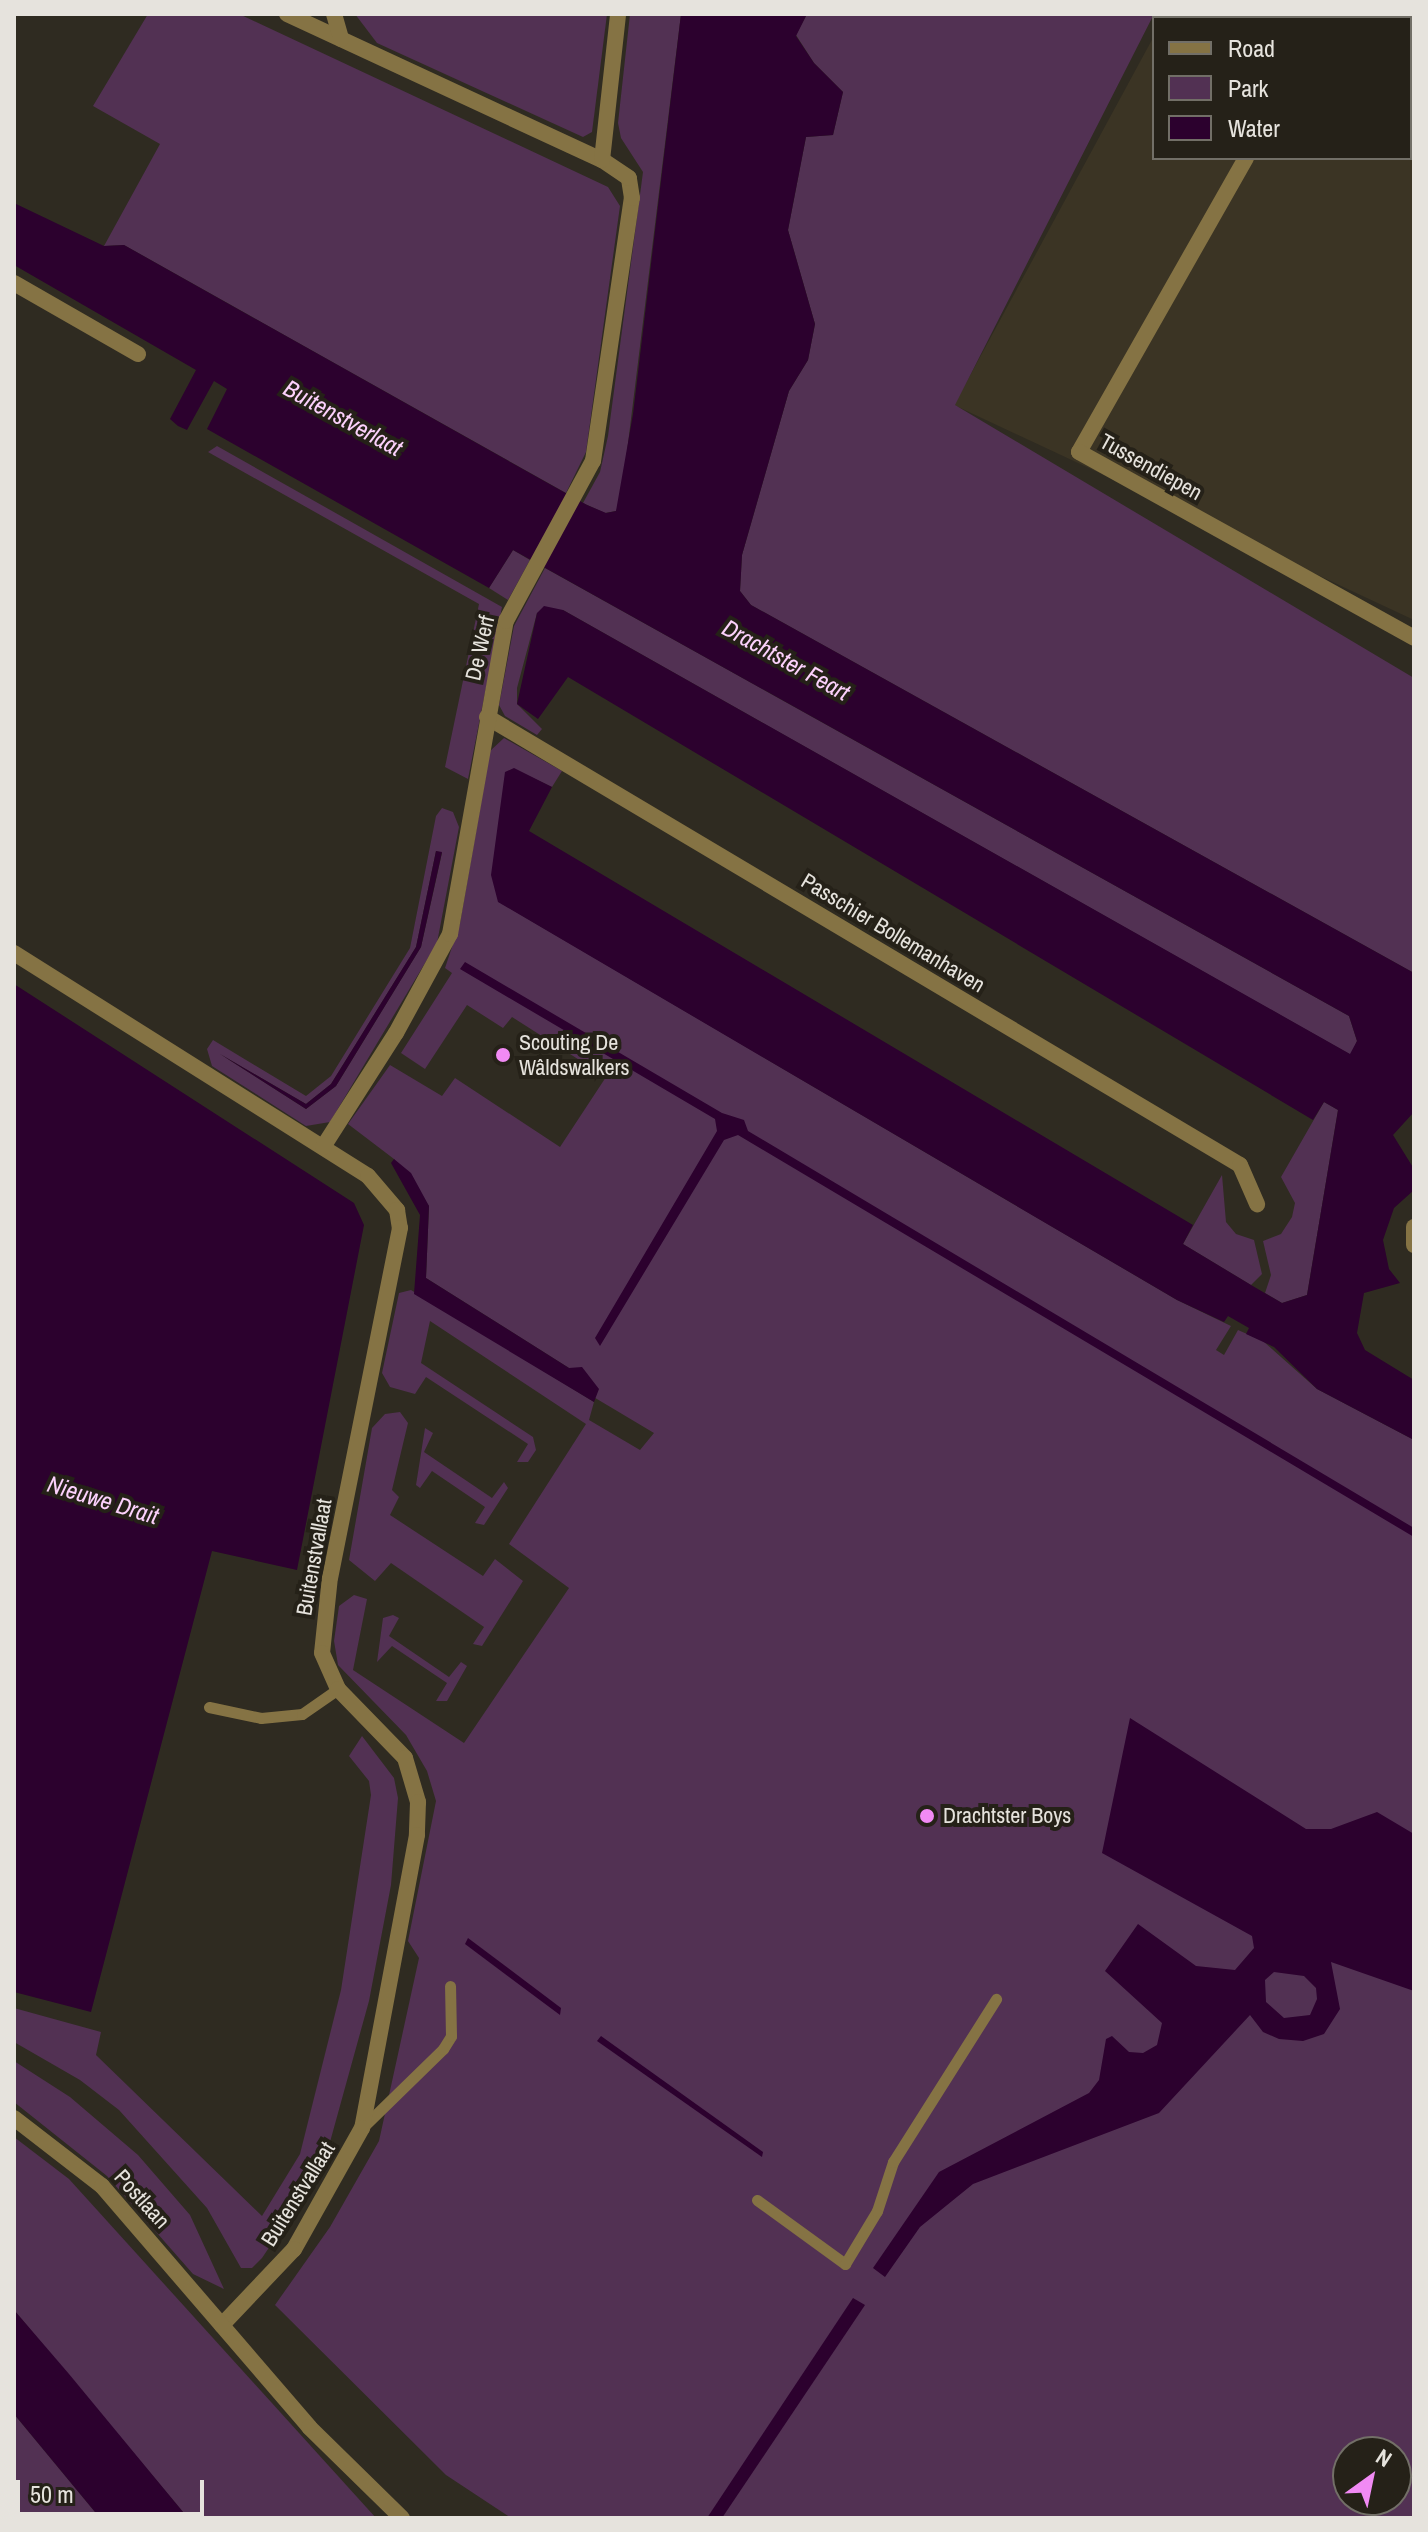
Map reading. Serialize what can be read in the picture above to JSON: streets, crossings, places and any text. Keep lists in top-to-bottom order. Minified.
{"streets":{"street":["Tussendiepen","De Werf","Passchier Bollemanhaven","Buitenstvallaat","Postlaan"]},"crossings":[["De Werf","Passchier Bollemanhaven"],["De Werf","Buitenstvallaat"],["Buitenstvallaat","Postlaan"]],"water":["Buitenstverlaat","Drachtster Feart","Nieuwe Drait"],"places":["Scouting De Wâldswalkers","Drachtster Boys"],"legend":["Road","Park","Water"],"scale_bar":"50 m","north":"top right"}
